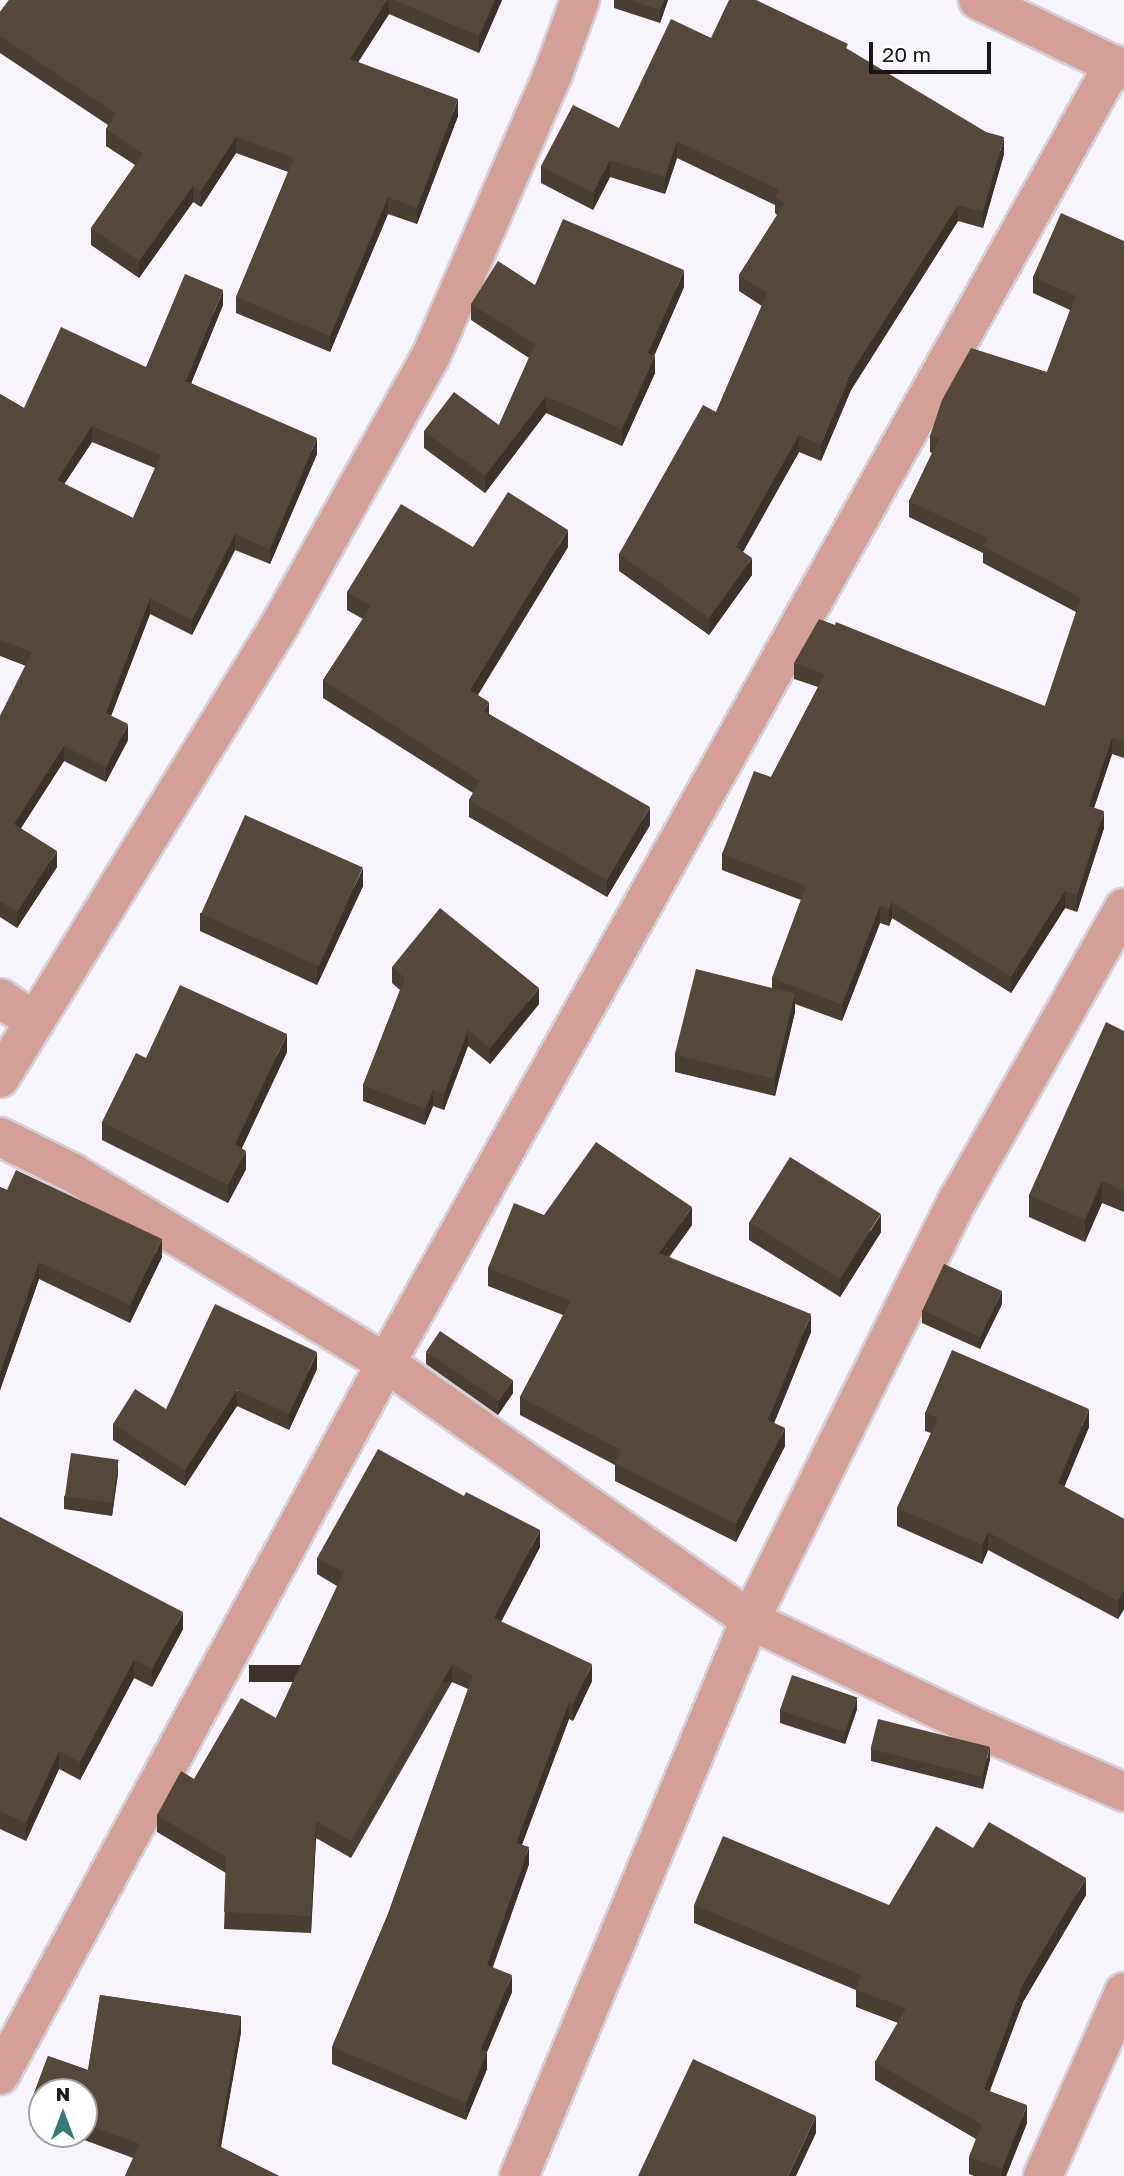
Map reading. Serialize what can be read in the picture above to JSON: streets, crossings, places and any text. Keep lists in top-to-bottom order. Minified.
{"scale_bar":"20 m","north":"top"}
